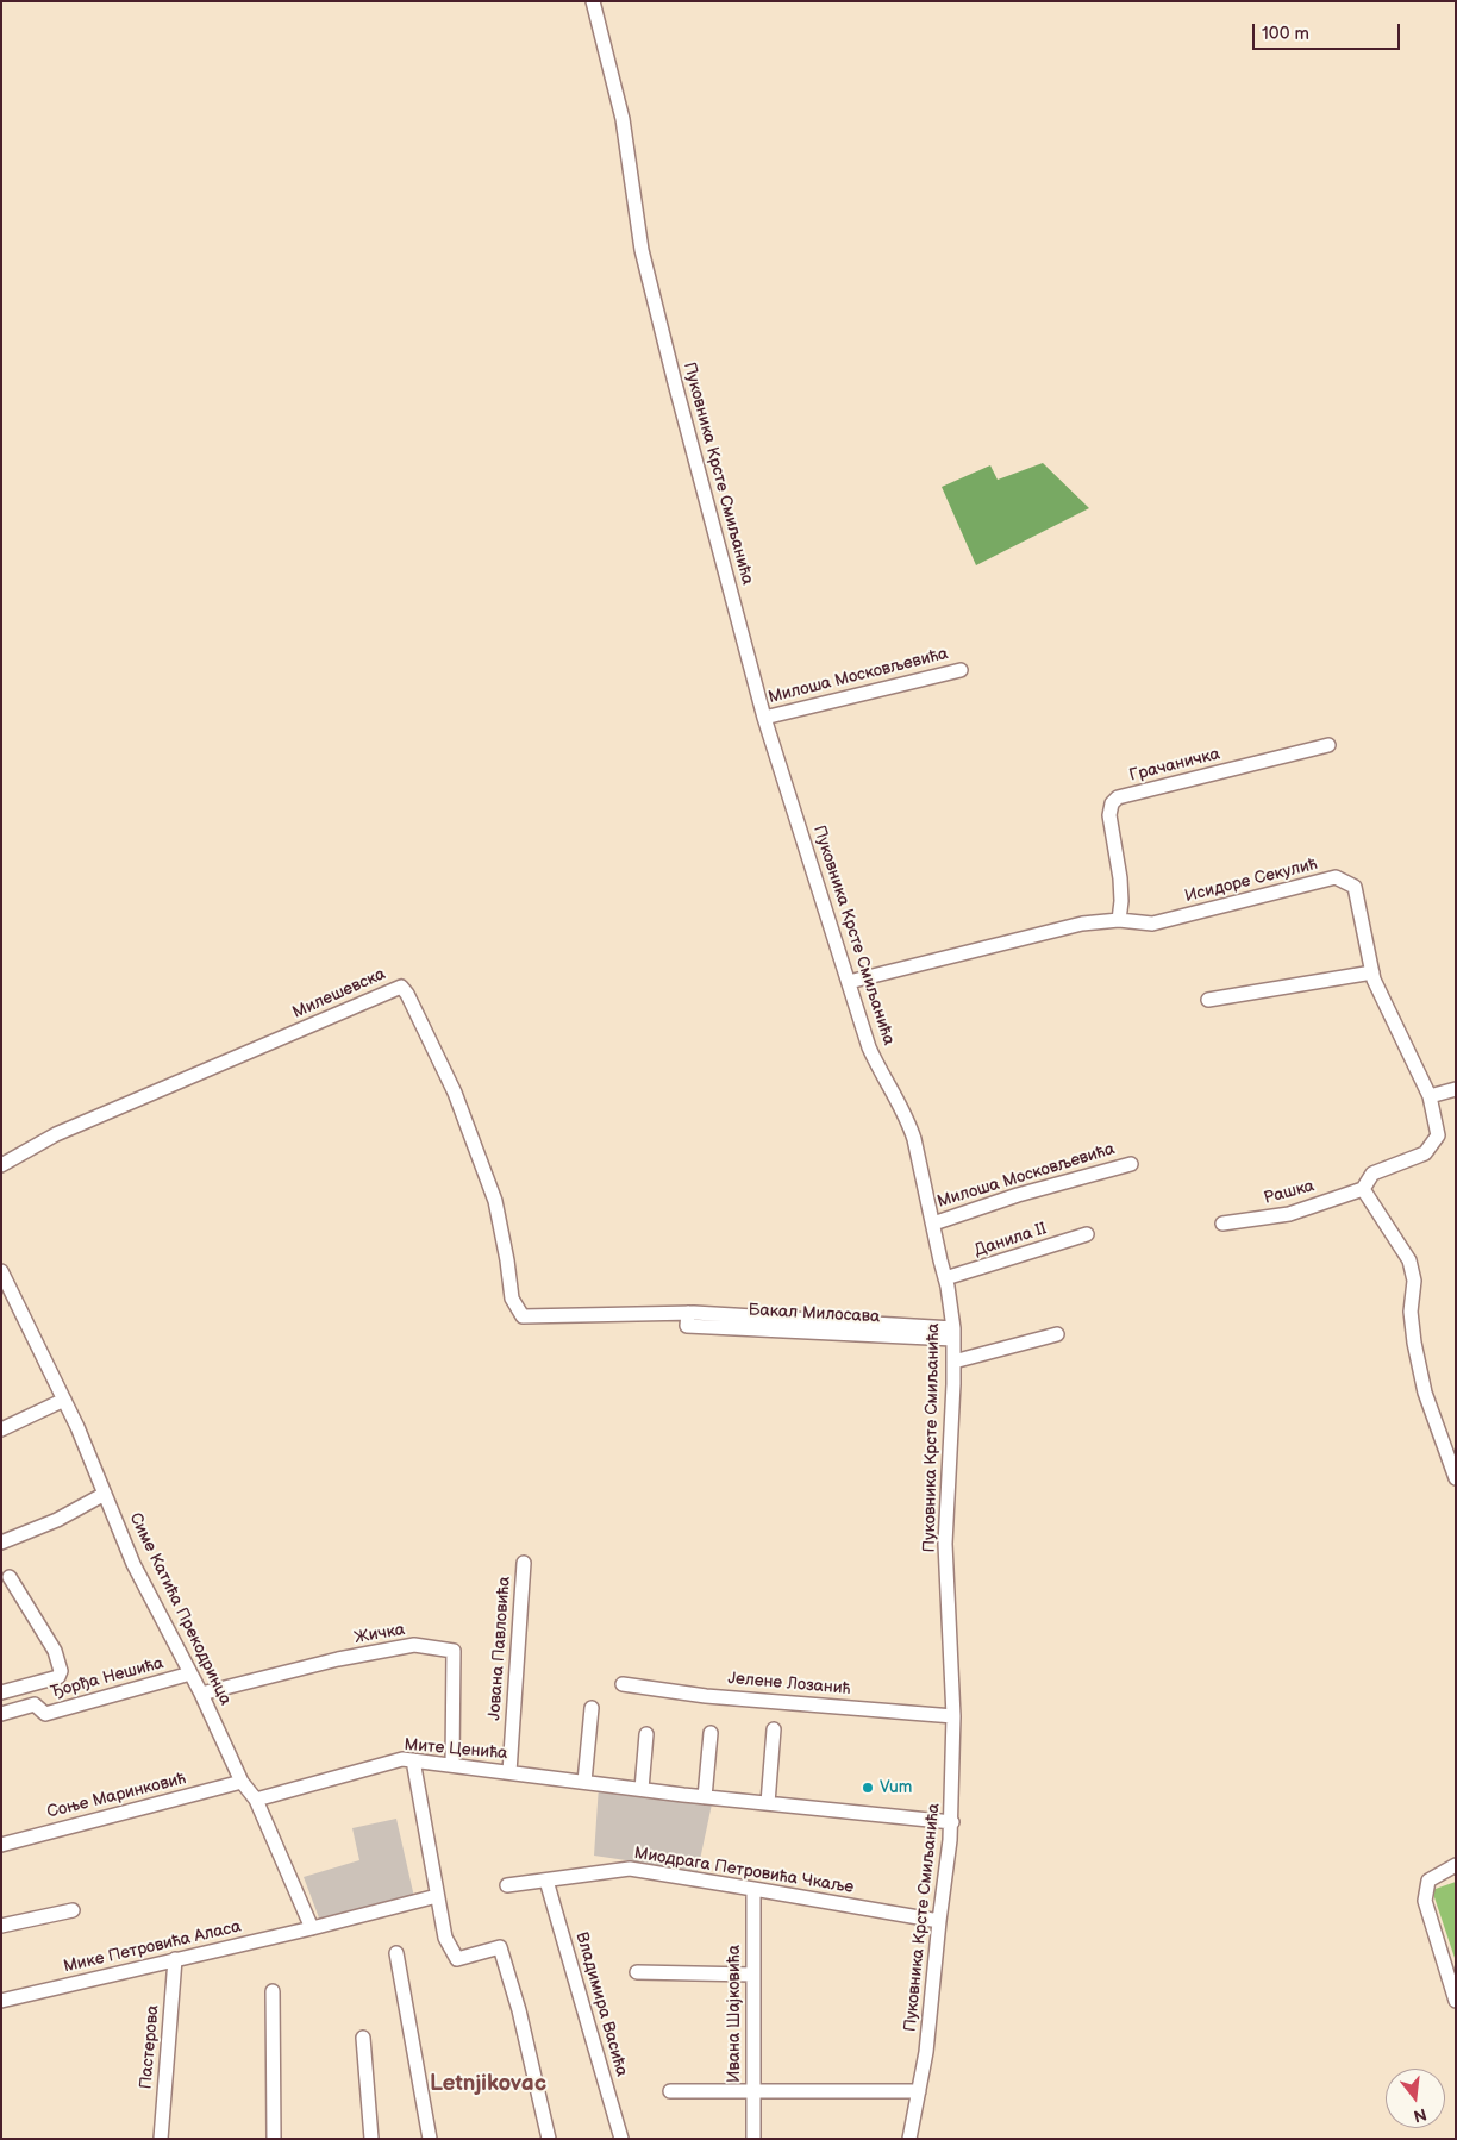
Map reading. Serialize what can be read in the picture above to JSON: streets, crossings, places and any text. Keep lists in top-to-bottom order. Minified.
{"streets":{"street":["Пуковника Крсте Смиљанића","Милоша Московљевића","Грачаничка","Исидоре Секулић","Милешевска","Рашка","Данила II","Бакал Милосава","Симе Катића Прекодринца","Жичка","Јована Павловића","Ђорђа Нешића","Јелене Лозанић","Мите Ценића","Соње Маринковић","Миодрага Петровића Чкаље","Мике Петровића Аласа","Владимира Васића","Ивана Шајковића","Пастерова"]},"crossings":[["Пуковника Крсте Смиљанића","Милоша Московљевића"],["Пуковника Крсте Смиљанића","Исидоре Секулић"],["Пуковника Крсте Смиљанића","Данила II"],["Пуковника Крсте Смиљанића","Бакал Милосава"],["Пуковника Крсте Смиљанића","Јелене Лозанић"],["Пуковника Крсте Смиљанића","Мите Ценића"],["Пуковника Крсте Смиљанића","Миодрага Петровића Чкаље"],["Грачаничка","Исидоре Секулић"],["Исидоре Секулић","Рашка"],["Милешевска","Бакал Милосава"],["Симе Катића Прекодринца","Жичка"],["Симе Катића Прекодринца","Ђорђа Нешића"],["Симе Катића Прекодринца","Мите Ценића"],["Симе Катића Прекодринца","Соње Маринковић"],["Симе Катића Прекодринца","Мике Петровића Аласа"],["Жичка","Мите Ценића"],["Јована Павловића","Мите Ценића"],["Миодрага Петровића Чкаље","Владимира Васића"],["Миодрага Петровића Чкаље","Ивана Шајковића"],["Мике Петровића Аласа","Пастерова"]],"districts":["Letnjikovac"],"places":["Vum"],"scale_bar":"100 m","north":"bottom"}
